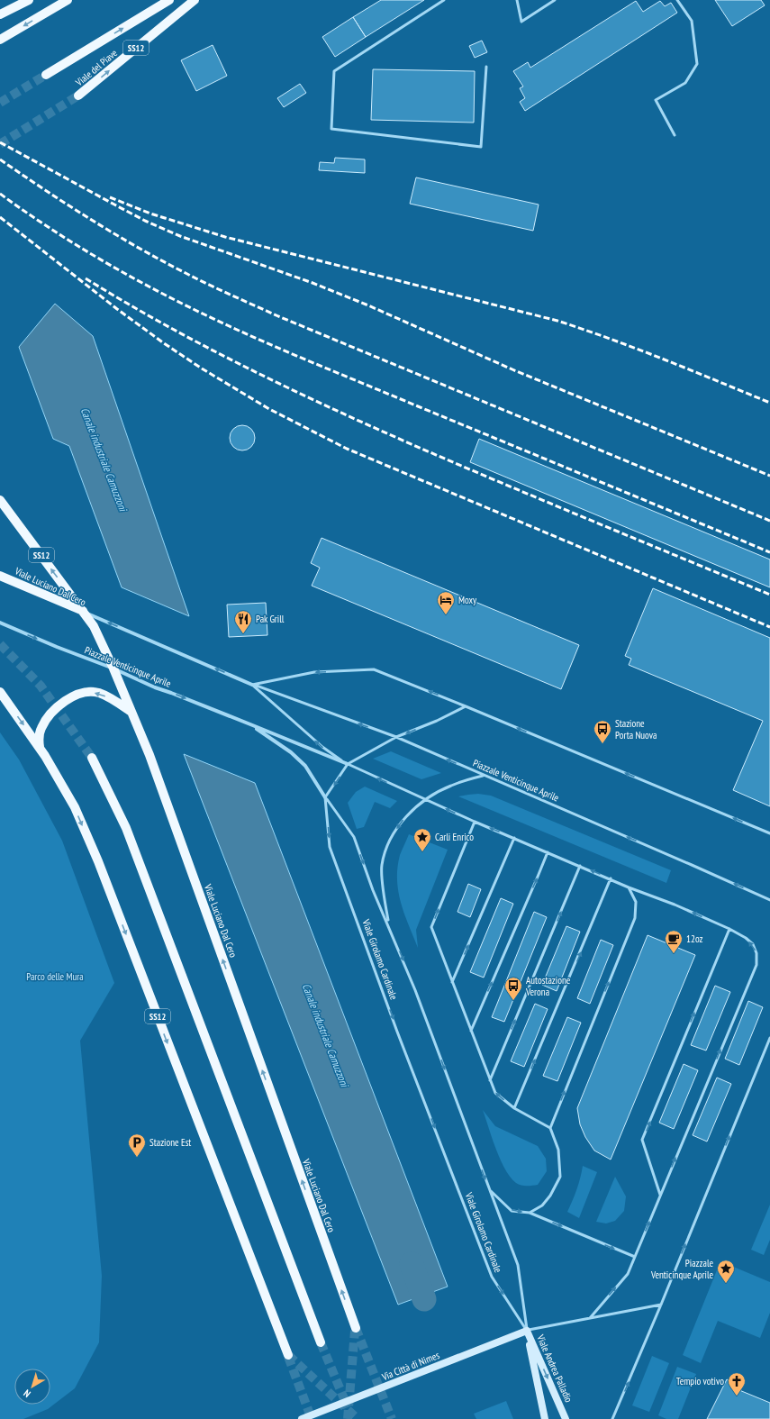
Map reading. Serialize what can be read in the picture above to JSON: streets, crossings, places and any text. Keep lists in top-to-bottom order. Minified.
{"streets":{"main road":["SS12","Viale del Piave","Viale Luciano Dal Cero"],"street":["Piazzale Venticinque Aprile","Viale Girolamo Cardinale","Via Città di Nimes","Viale Andrea Palladio"]},"crossings":[["SS12","Viale Luciano Dal Cero"],["SS12","Piazzale Venticinque Aprile"],["Viale Luciano Dal Cero","Piazzale Venticinque Aprile"],["Piazzale Venticinque Aprile","Viale Girolamo Cardinale"],["Viale Girolamo Cardinale","Via Città di Nimes"],["Viale Girolamo Cardinale","Viale Andrea Palladio"],["Via Città di Nimes","Viale Andrea Palladio"]],"one_way":["Viale del Piave","Viale Girolamo Cardinale"],"water":["Canale industriale Camuzzoni"],"parks":["Parco delle Mura"],"places":{"hotel":["Moxy"],"restaurant":["Pak Grill"],"bus stop":["Stazione Porta Nuova","Autostazione Verona"],"place":["Carli Enrico","Piazzale Venticinque Aprile"],"cafe":["12oz"],"parking":["Stazione Est"],"church":["Tempio votivo"]},"north":"bottom left"}
